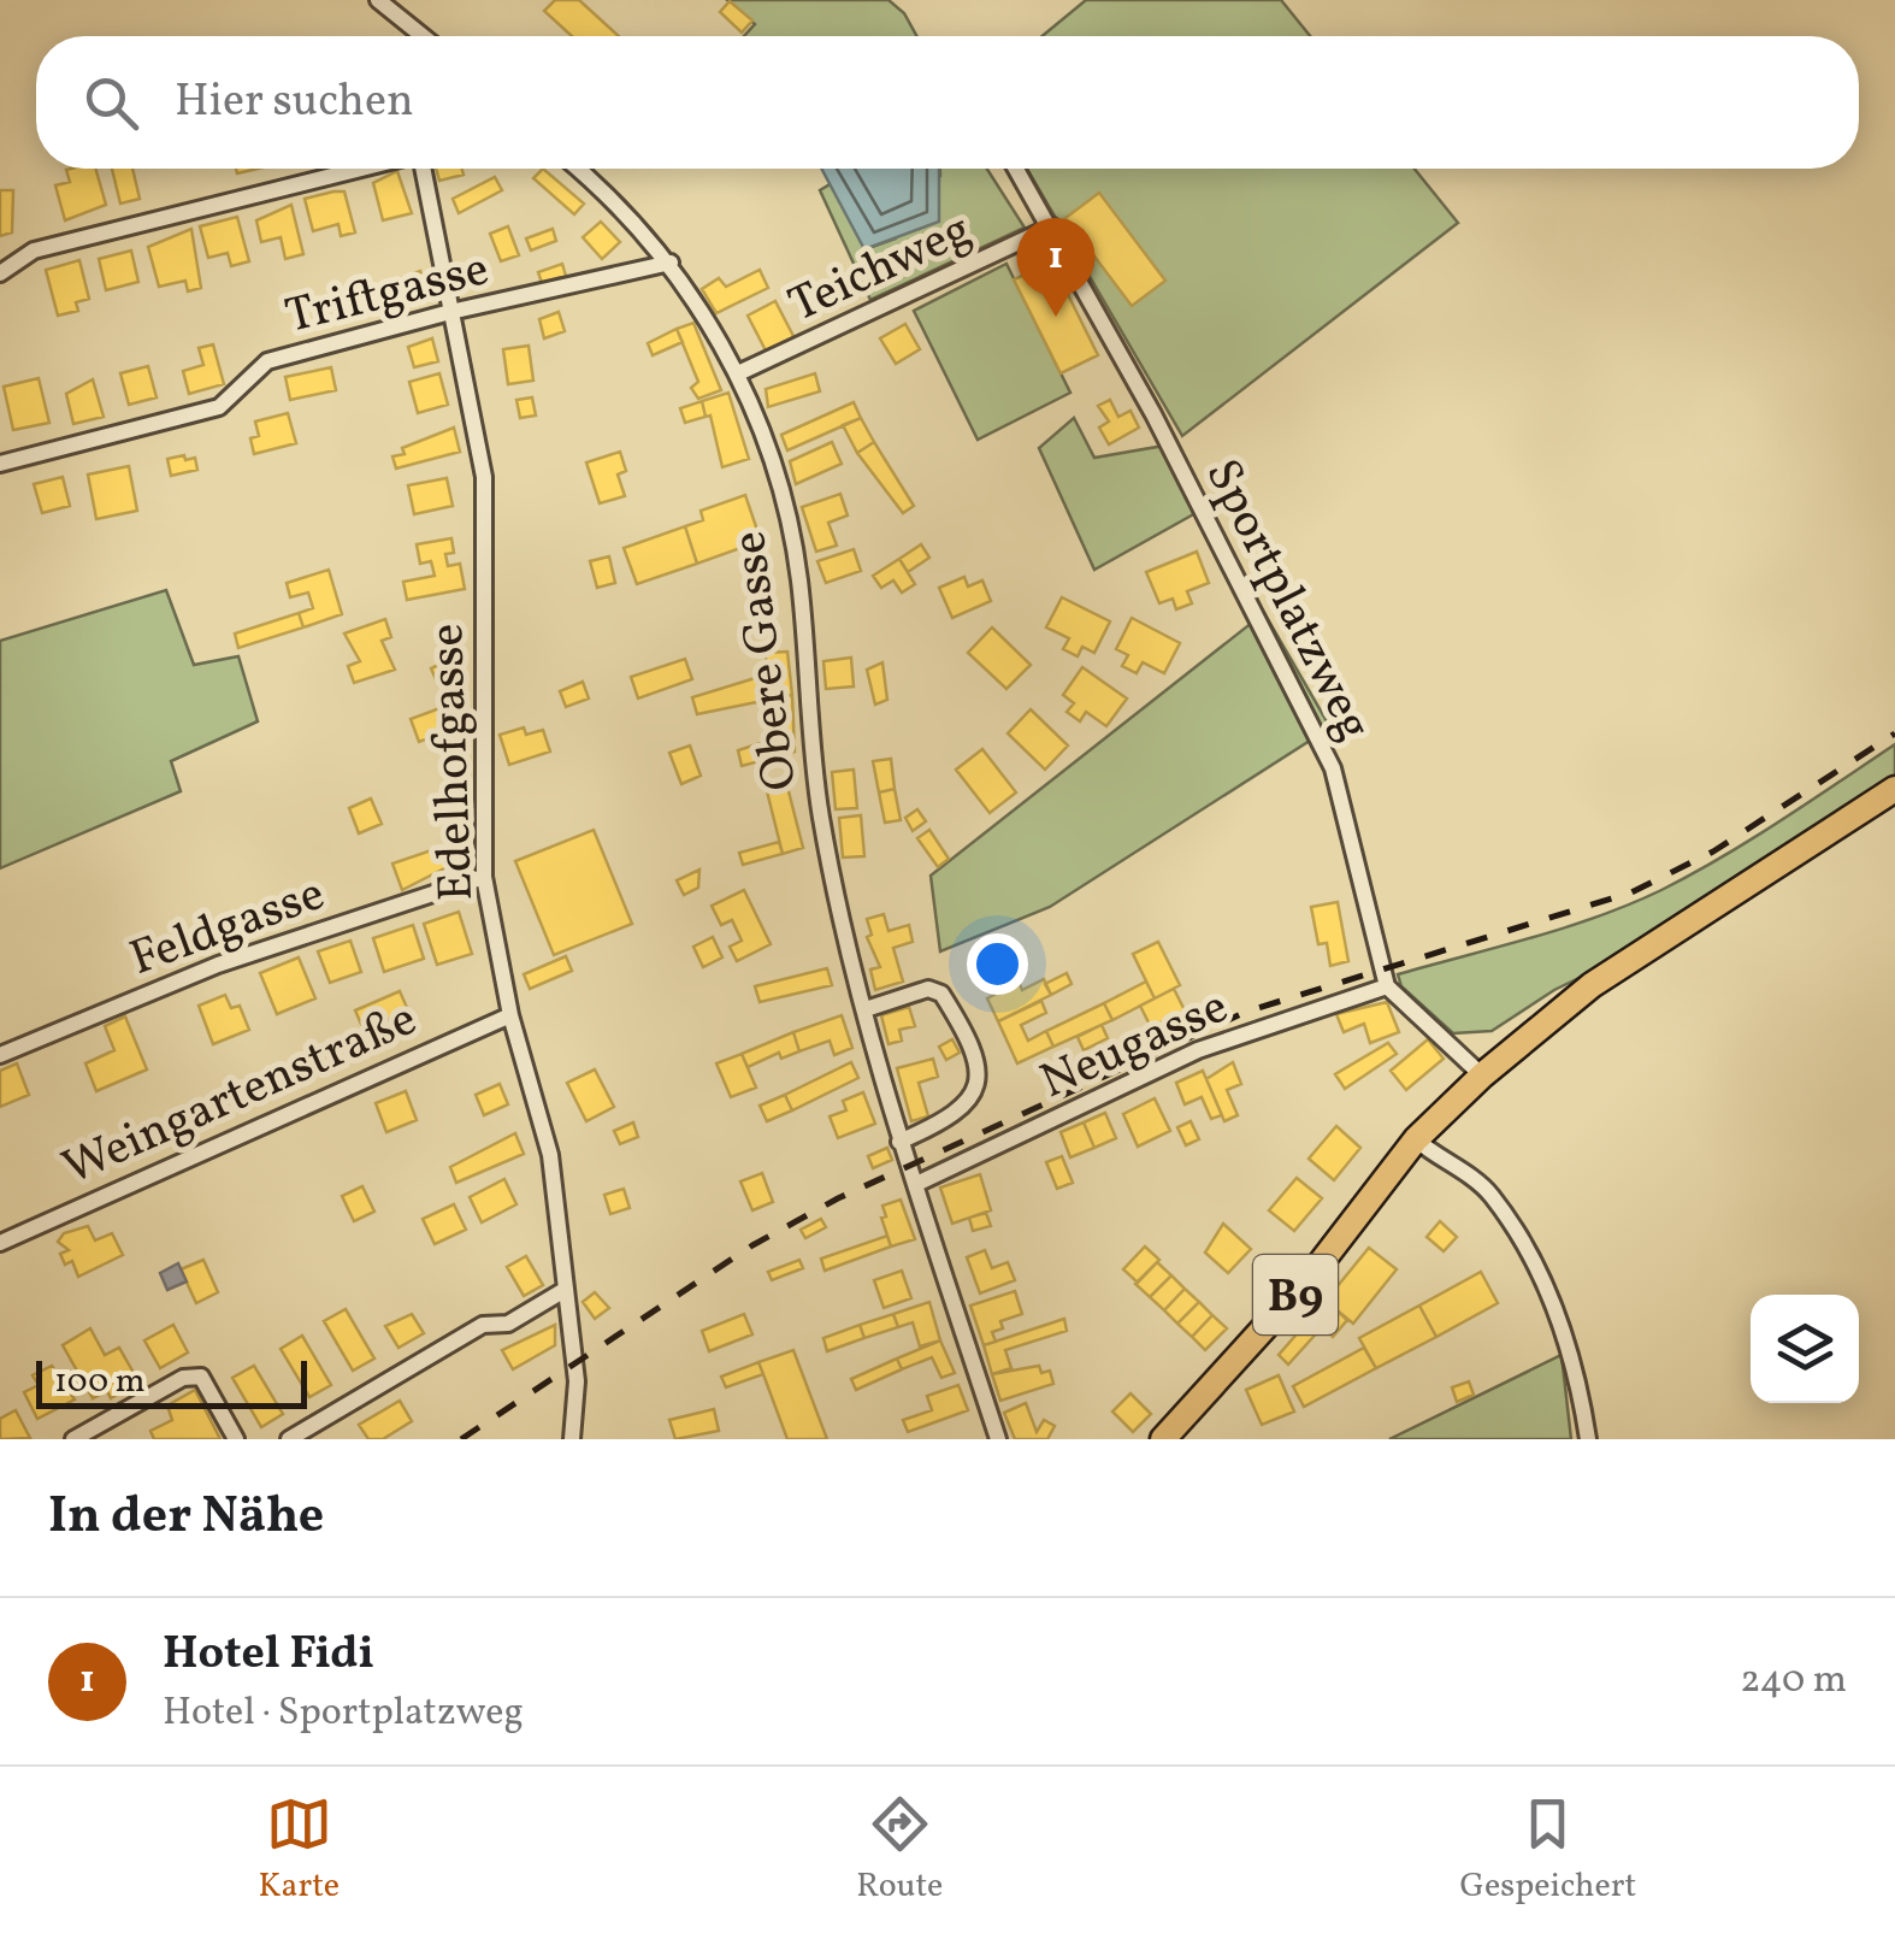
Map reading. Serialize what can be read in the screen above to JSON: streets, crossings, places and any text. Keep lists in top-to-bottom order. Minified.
{"streets":{"main road":["B9"],"street":["Teichweg","Triftgasse","Sportplatzweg","Obere Gasse","Edelhofgasse","Feldgasse","Neugasse","Weingartenstraße"]},"crossings":[["Teichweg","Sportplatzweg"],["Teichweg","Obere Gasse"],["Triftgasse","Obere Gasse"],["Triftgasse","Edelhofgasse"],["Sportplatzweg","Neugasse"],["Obere Gasse","Neugasse"],["Edelhofgasse","Feldgasse"],["Edelhofgasse","Weingartenstraße"]],"scale_bar":"100 m","page":{"search":"Hier suchen","pins":"1","scale":"100 m","heading":"In der Nähe","list":[{"mark":"1","name":"Hotel Fidi","note":"Hotel · Sportplatzweg","value":"240 m"}],"nav":["Karte","Route","Gespeichert"]}}
